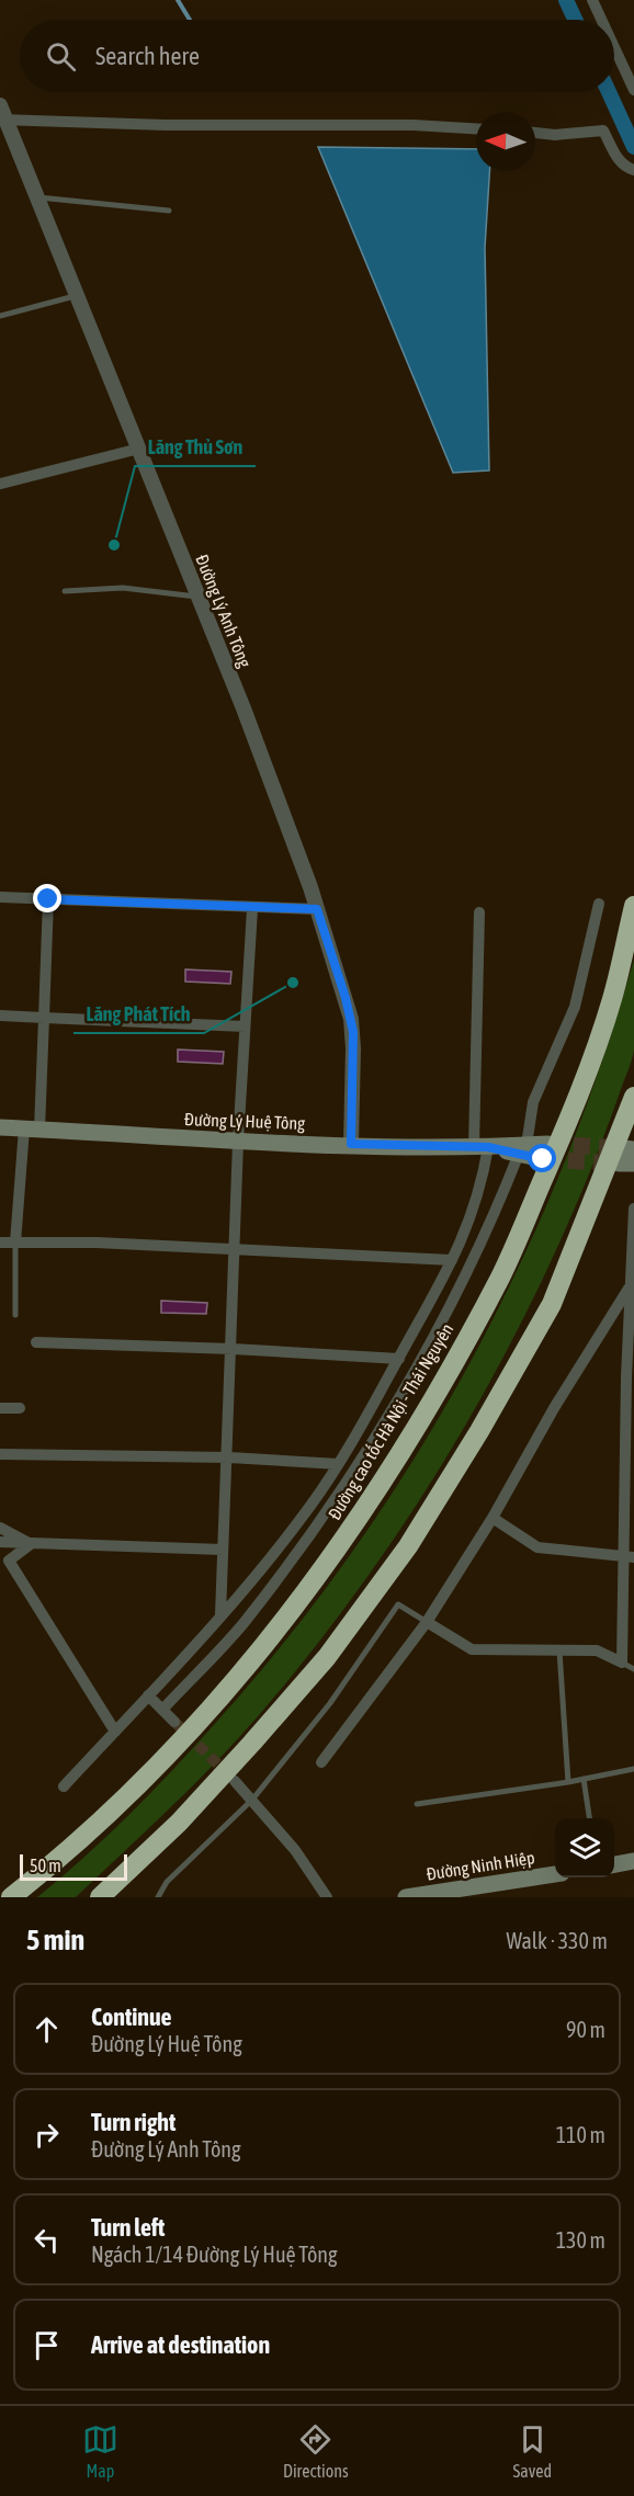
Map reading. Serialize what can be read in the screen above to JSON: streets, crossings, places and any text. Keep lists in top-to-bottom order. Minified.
{"streets":{"highway":["Đường cao tốc Hà Nội - Thái Nguyên"],"main road":["Đường Lý Huệ Tông","Đường Ninh Hiệp"],"street":["Đường Lý Anh Tông"]},"crossings":[["Đường Lý Anh Tông","Đường Lý Huệ Tông"]],"places":["Lăng Thủ Sơn","Lăng Phát Tích"],"scale_bar":"50 m","north":"left","page":{"search":"Search here","scale":"50 m","heading":["5 min","Walk · 330 m"],"list":[["Continue","Đường Lý Huệ Tông","90 m"],["Turn right","Đường Lý Anh Tông","110 m"],["Turn left","Ngách 1/14 Đường Lý Huệ Tông","130 m"],"Arrive at destination"],"nav":["Map","Directions","Saved"]}}
